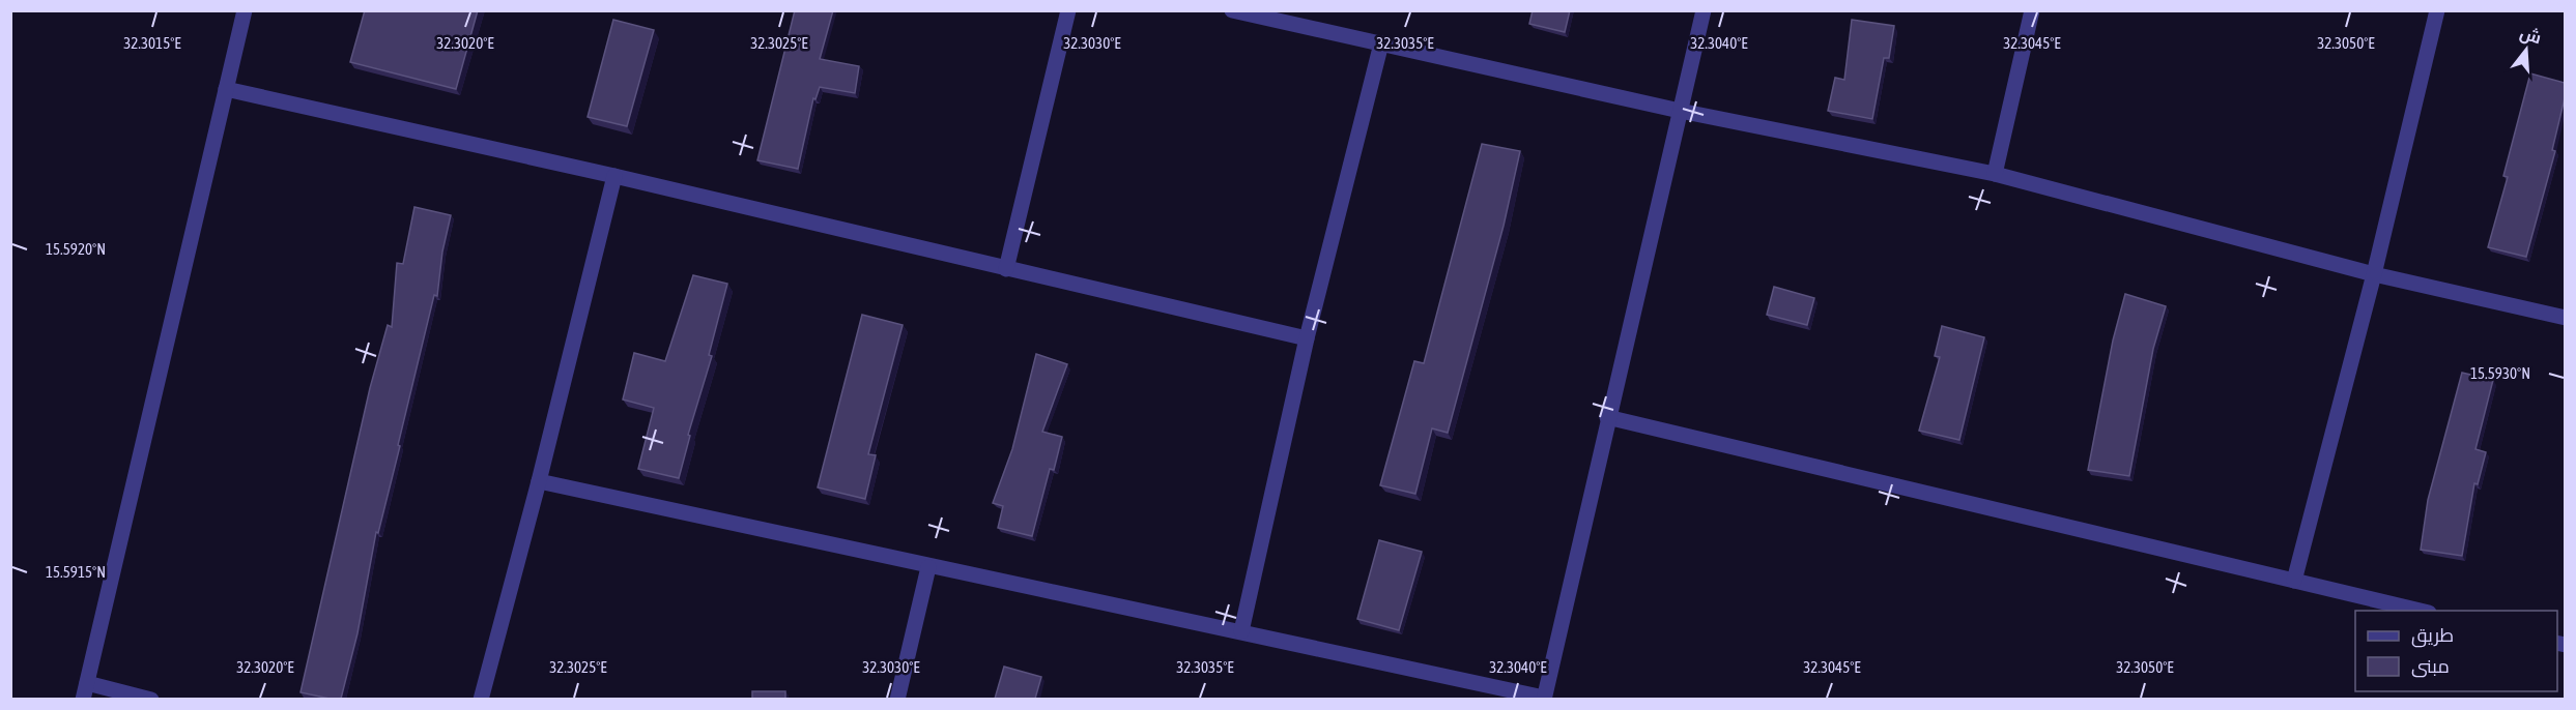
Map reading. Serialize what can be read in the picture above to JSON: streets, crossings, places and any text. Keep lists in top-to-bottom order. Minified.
{"legend":["طريق","مبنى"],"north":"top","coordinates":["32.3015°E","32.3020°E","32.3025°E","32.3030°E","32.3035°E","32.3040°E","32.3045°E","32.3050°E","15.5920°N","15.5930°N","15.5915°N"]}
